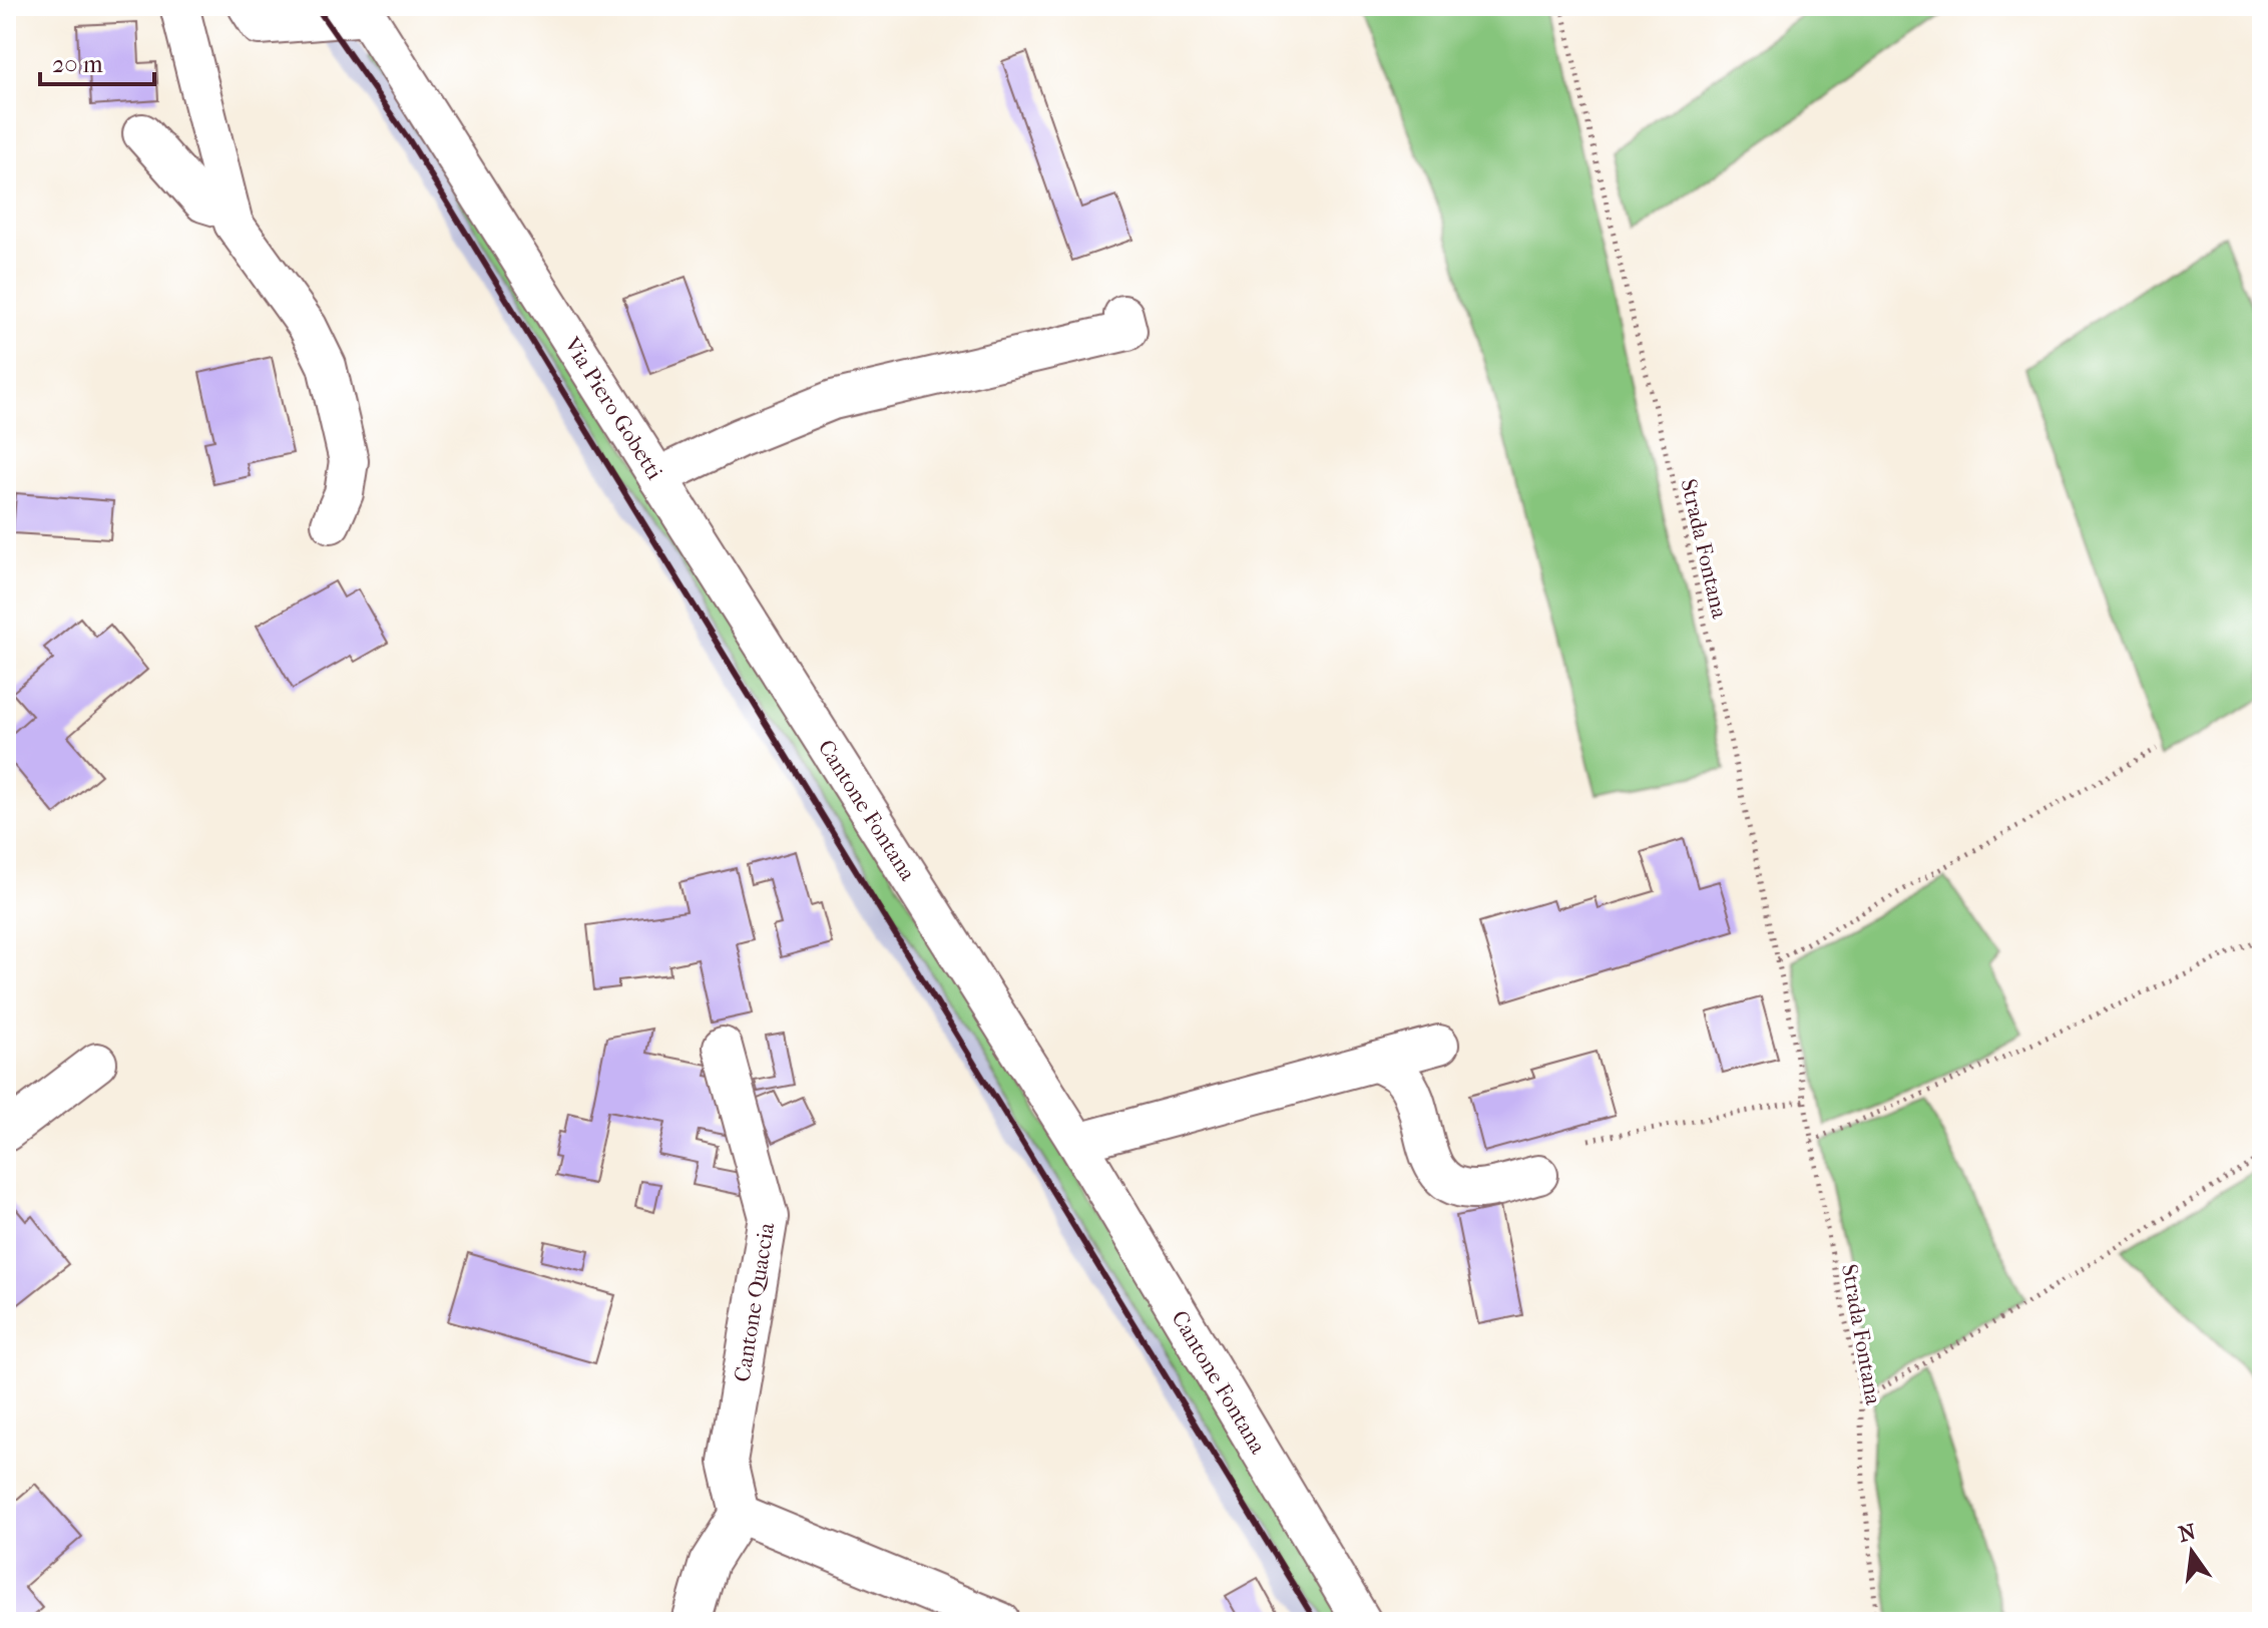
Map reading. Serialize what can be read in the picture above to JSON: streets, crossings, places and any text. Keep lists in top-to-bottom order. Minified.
{"streets":{"street":["Via Piero Gobetti","Cantone Fontana","Cantone Quaccia"],"path":["Strada Fontana"]},"crossings":[["Via Piero Gobetti","Cantone Fontana"]],"scale_bar":"20 m","north":"top"}
